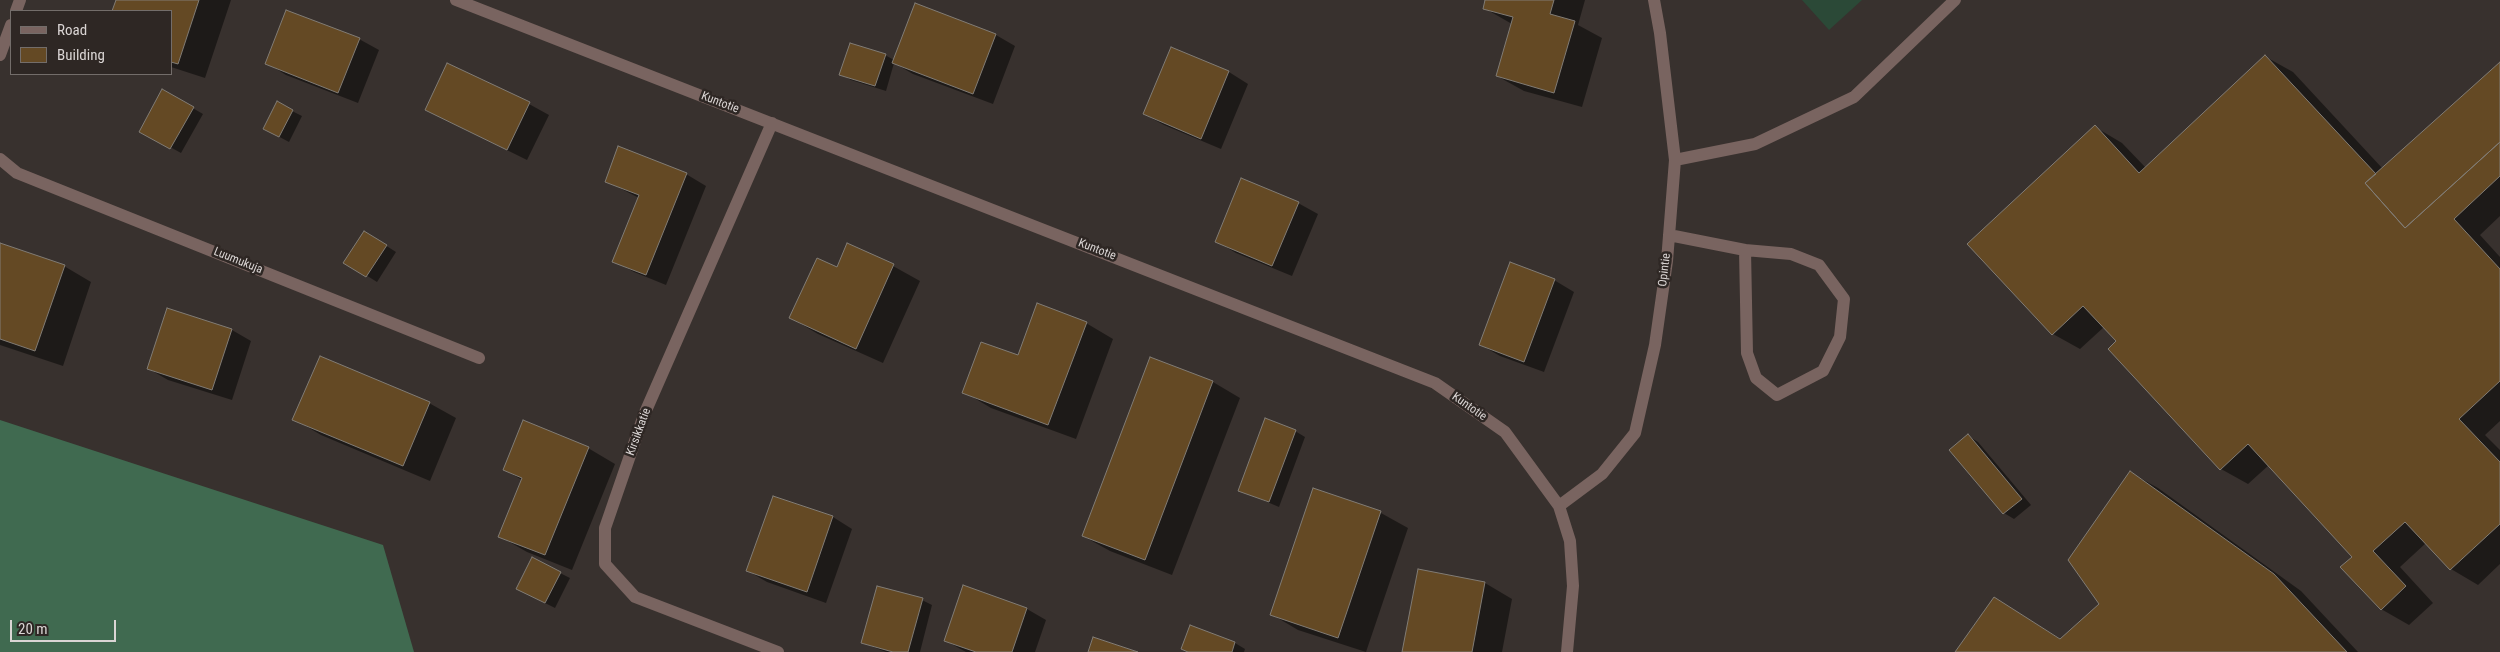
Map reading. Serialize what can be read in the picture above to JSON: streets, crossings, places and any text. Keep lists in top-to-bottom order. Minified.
{"streets":{"street":["Kuntotie","Luumukuja","Opintie","Kirsikkatie"]},"crossings":[["Kuntotie","Opintie"],["Kuntotie","Kirsikkatie"]],"legend":["Road","Building"],"scale_bar":"20 m"}
